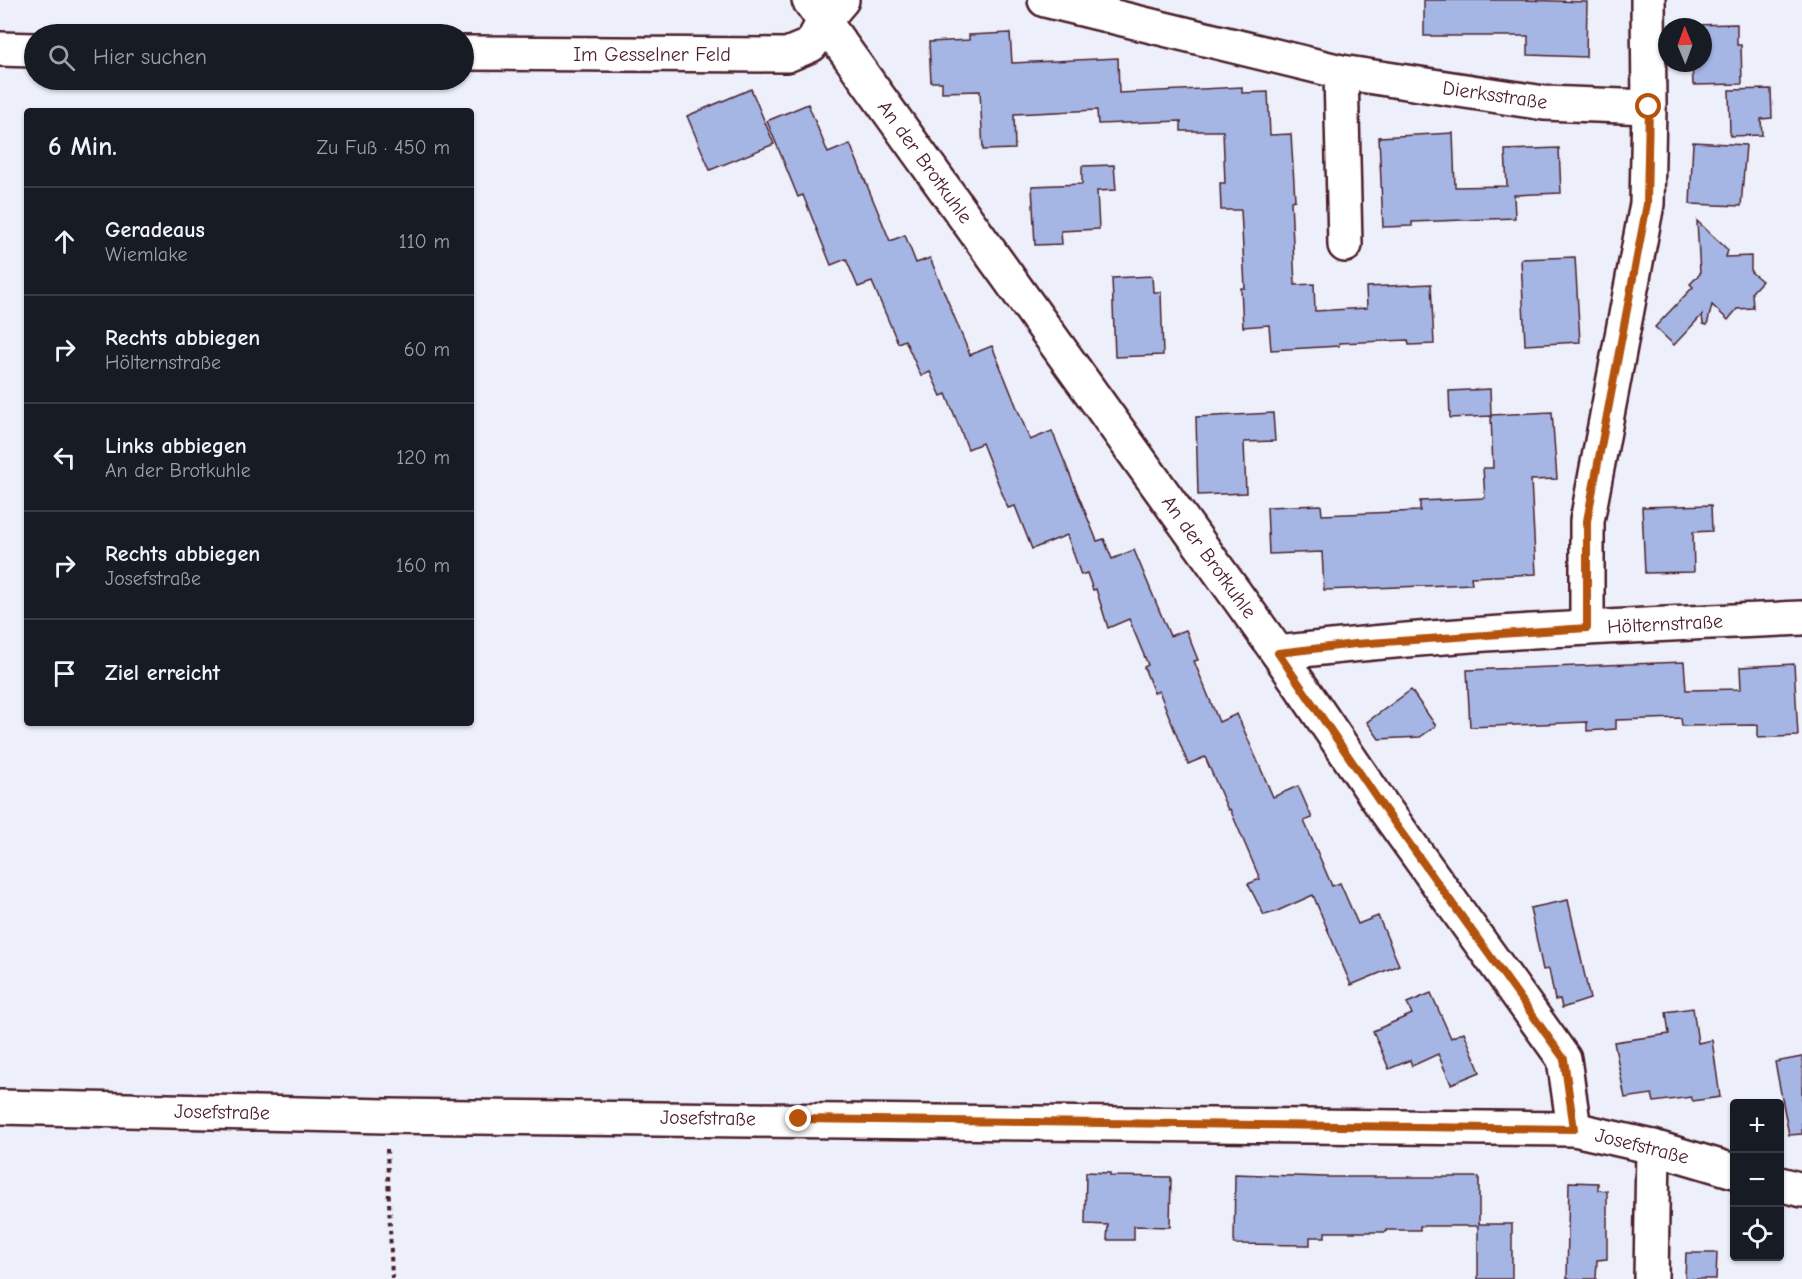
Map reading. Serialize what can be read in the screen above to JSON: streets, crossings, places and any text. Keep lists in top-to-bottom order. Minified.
{"streets":{"street":["Im Gesselner Feld","Dierksstraße","An der Brotkuhle","Hölternstraße","Josefstraße"]},"crossings":[["Im Gesselner Feld","An der Brotkuhle"],["An der Brotkuhle","Hölternstraße"],["An der Brotkuhle","Josefstraße"]],"north":"top","page":{"search":"Hier suchen","heading":["6 Min.","Zu Fuß · 450 m"],"list":[["Geradeaus","Wiemlake","110 m"],["Rechts abbiegen","Hölternstraße","60 m"],["Links abbiegen","An der Brotkuhle","120 m"],["Rechts abbiegen","Josefstraße","160 m"],"Ziel erreicht"],"map_buttons":["+","−"]}}
